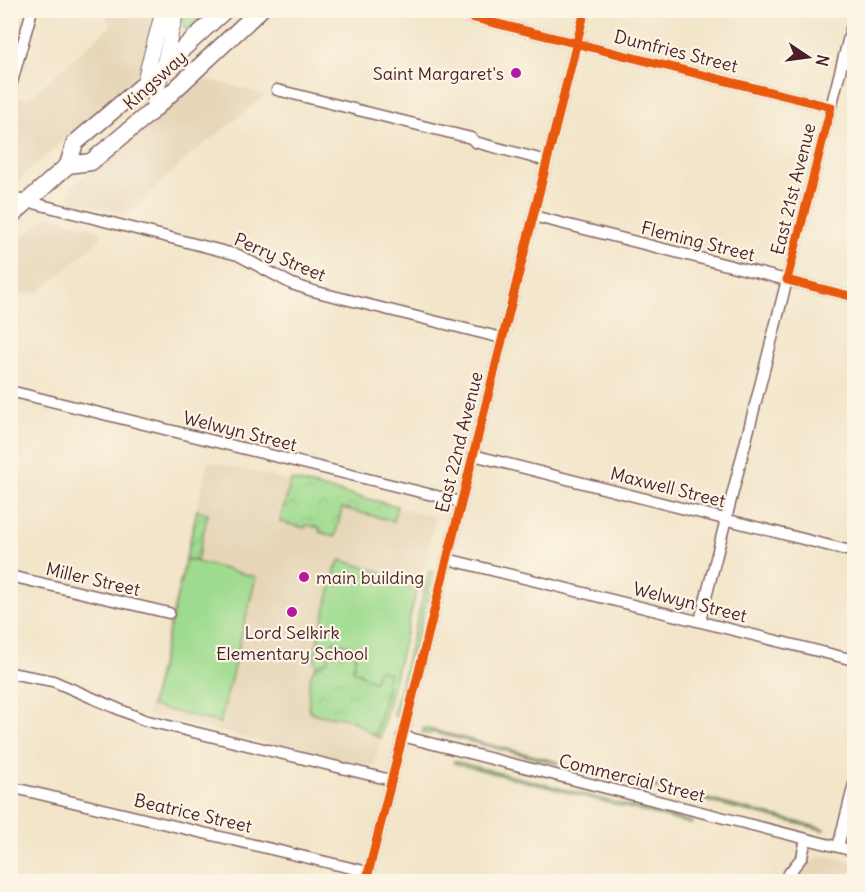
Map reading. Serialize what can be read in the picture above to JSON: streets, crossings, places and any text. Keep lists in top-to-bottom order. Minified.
{"streets":{"main road":["Kingsway"],"street":["Dumfries Street","East 21st Avenue","Fleming Street","Perry Street","Welwyn Street","East 22nd Avenue","Maxwell Street","Miller Street","Commercial Street","Beatrice Street"]},"crossings":[["Dumfries Street","East 21st Avenue"],["Dumfries Street","East 22nd Avenue"],["Kingsway","Perry Street"],["East 21st Avenue","Fleming Street"],["East 21st Avenue","Welwyn Street"],["East 21st Avenue","Maxwell Street"],["Fleming Street","East 22nd Avenue"],["Perry Street","East 22nd Avenue"],["Welwyn Street","East 22nd Avenue"],["East 22nd Avenue","Maxwell Street"],["East 22nd Avenue","Commercial Street"],["East 22nd Avenue","Beatrice Street"]],"places":["Saint Margaret's","main building","Lord Selkirk Elementary School"],"north":"right"}
